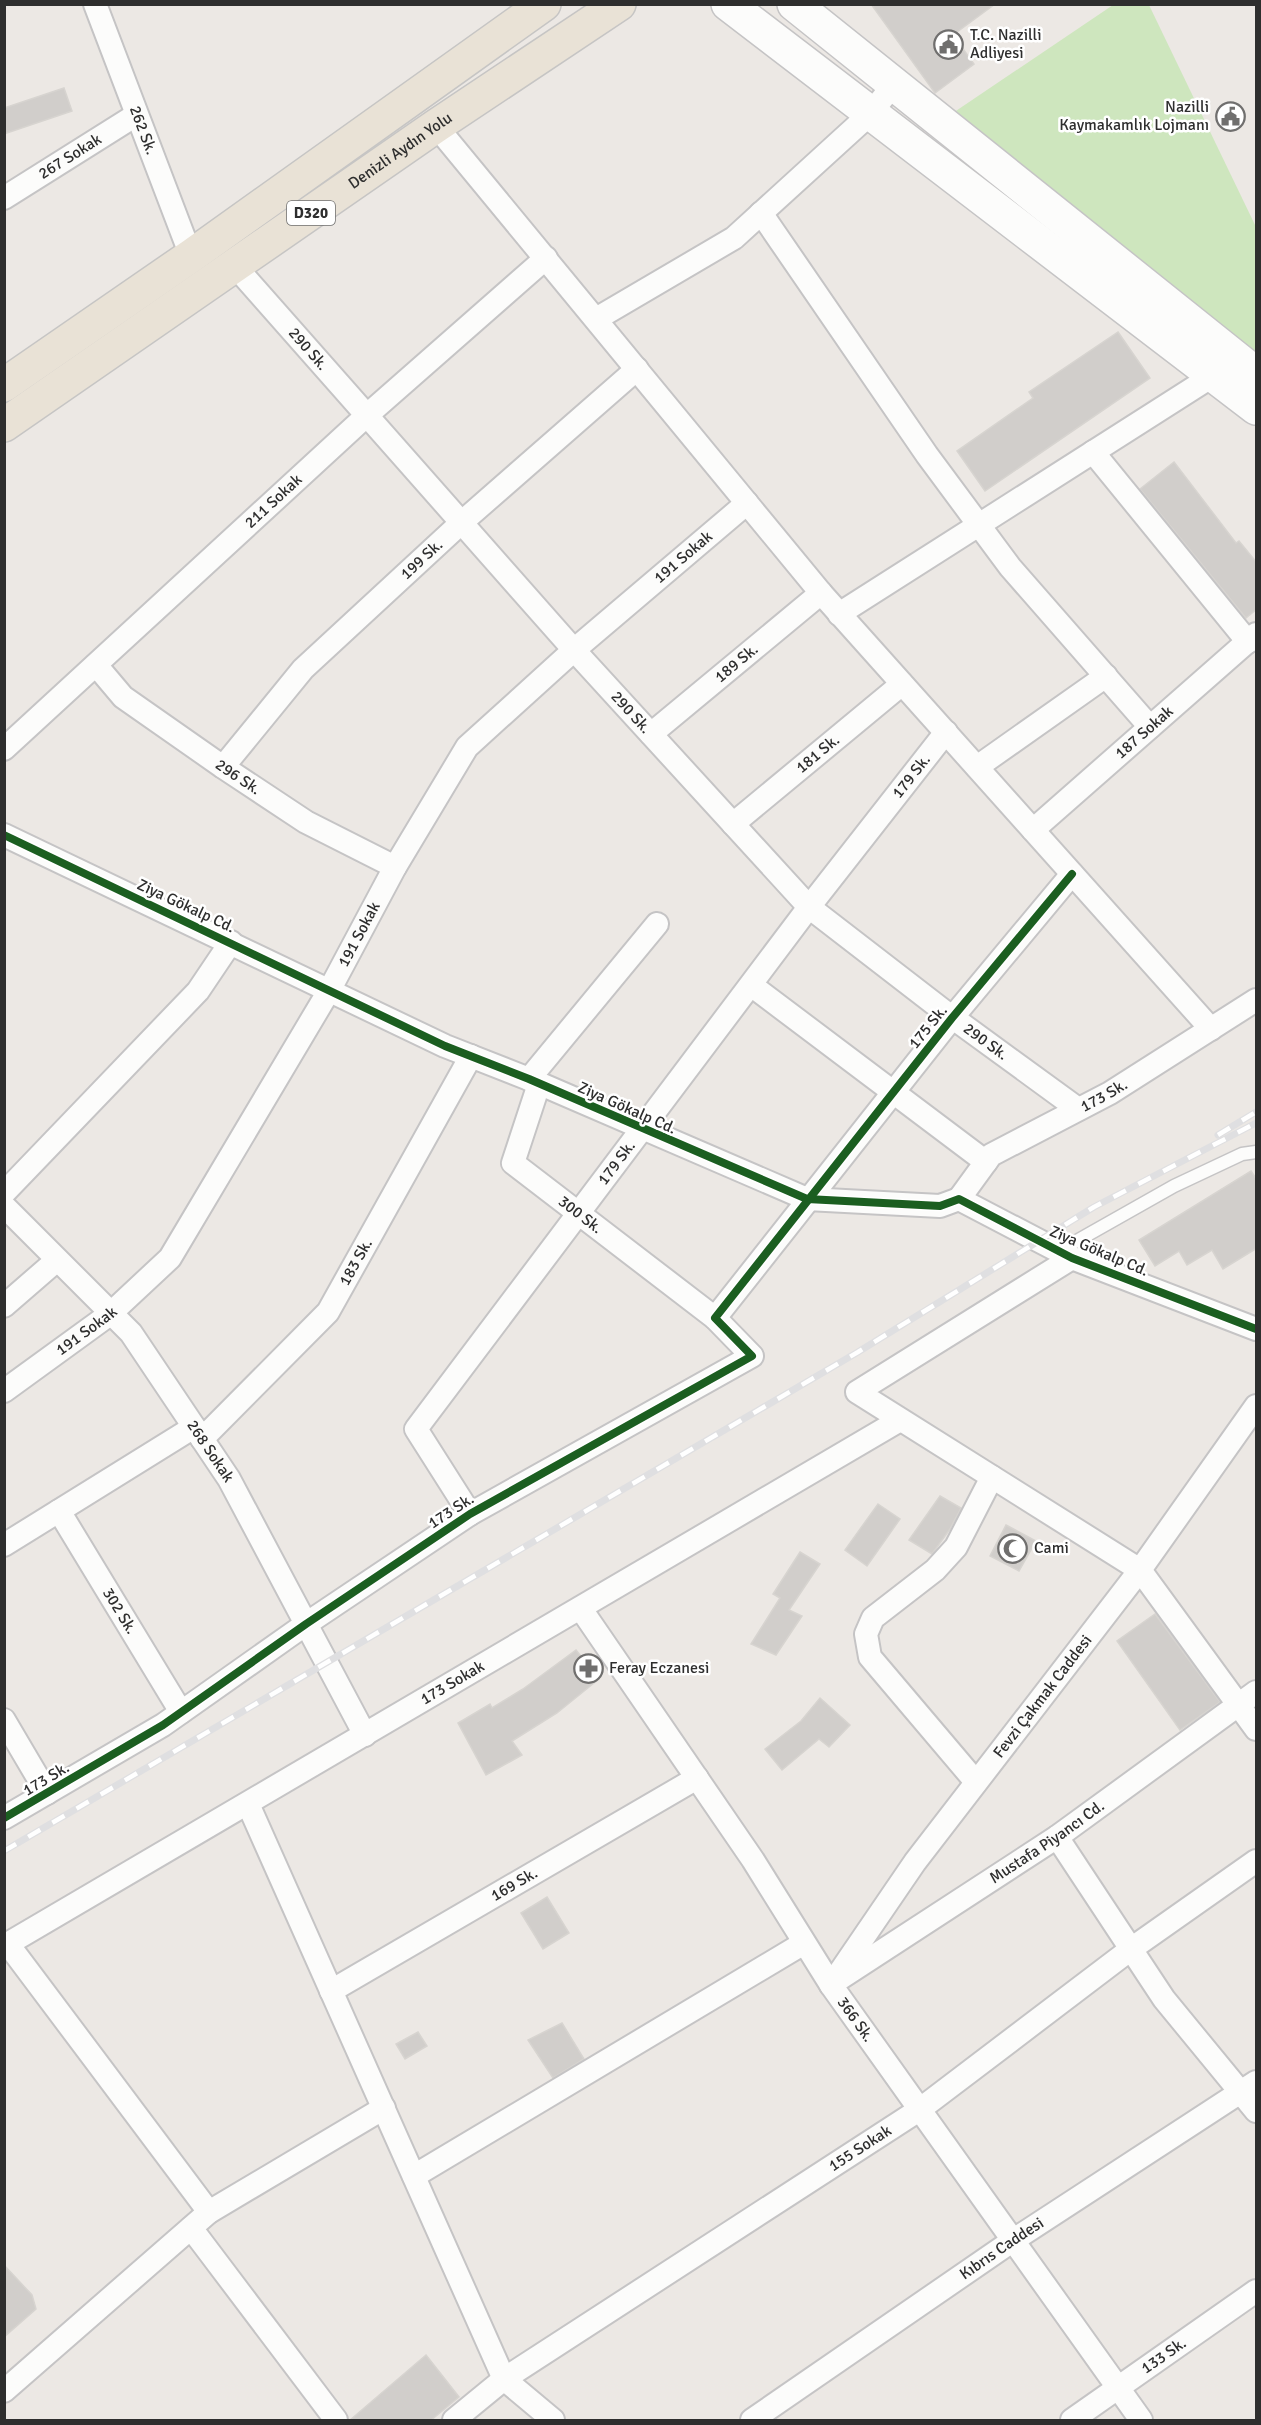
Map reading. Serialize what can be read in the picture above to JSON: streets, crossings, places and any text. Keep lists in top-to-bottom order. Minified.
{"streets":{"highway":["Denizli Aydın Yolu","D320"],"street":["262 Sk.","267 Sokak","290 Sk.","211 Sokak","191 Sokak","199 Sk.","189 Sk.","187 Sokak","181 Sk.","296 Sk.","179 Sk.","Ziya Gökalp Cd.","175 Sk.","173 Sk.","300 Sk.","183 Sk.","268 Sokak","302 Sk.","173 Sokak","Fevzi Çakmak Caddesi","Mustafa Piyancı Cd.","169 Sk.","366 Sk.","155 Sokak","Kıbrıs Caddesi","133 Sk."]},"crossings":[["262 Sk.","267 Sokak"],["262 Sk.","D320"],["Denizli Aydın Yolu","290 Sk."],["290 Sk.","211 Sokak"],["290 Sk.","191 Sokak"],["290 Sk.","199 Sk."],["290 Sk.","189 Sk."],["290 Sk.","181 Sk."],["290 Sk.","179 Sk."],["290 Sk.","175 Sk."],["290 Sk.","173 Sk."],["211 Sokak","296 Sk."],["191 Sokak","296 Sk."],["191 Sokak","Ziya Gökalp Cd."],["191 Sokak","268 Sokak"],["199 Sk.","296 Sk."],["179 Sk.","Ziya Gökalp Cd."],["179 Sk.","173 Sk."],["179 Sk.","300 Sk."],["Ziya Gökalp Cd.","175 Sk."],["Ziya Gökalp Cd.","173 Sk."],["Ziya Gökalp Cd.","300 Sk."],["Ziya Gökalp Cd.","183 Sk."],["173 Sk.","300 Sk."],["173 Sk.","268 Sokak"],["173 Sk.","302 Sk."],["183 Sk.","268 Sokak"],["183 Sk.","302 Sk."],["268 Sokak","173 Sokak"],["173 Sokak","366 Sk."],["Fevzi Çakmak Caddesi","Mustafa Piyancı Cd."],["Fevzi Çakmak Caddesi","366 Sk."],["Mustafa Piyancı Cd.","366 Sk."],["169 Sk.","366 Sk."],["366 Sk.","155 Sokak"],["366 Sk.","Kıbrıs Caddesi"],["366 Sk.","133 Sk."]],"places":{"public building":["T.C. Nazilli Adliyesi","Nazilli Kaymakamlık Lojmanı"],"mosque":["Cami"],"pharmacy":["Feray Eczanesi"]}}
